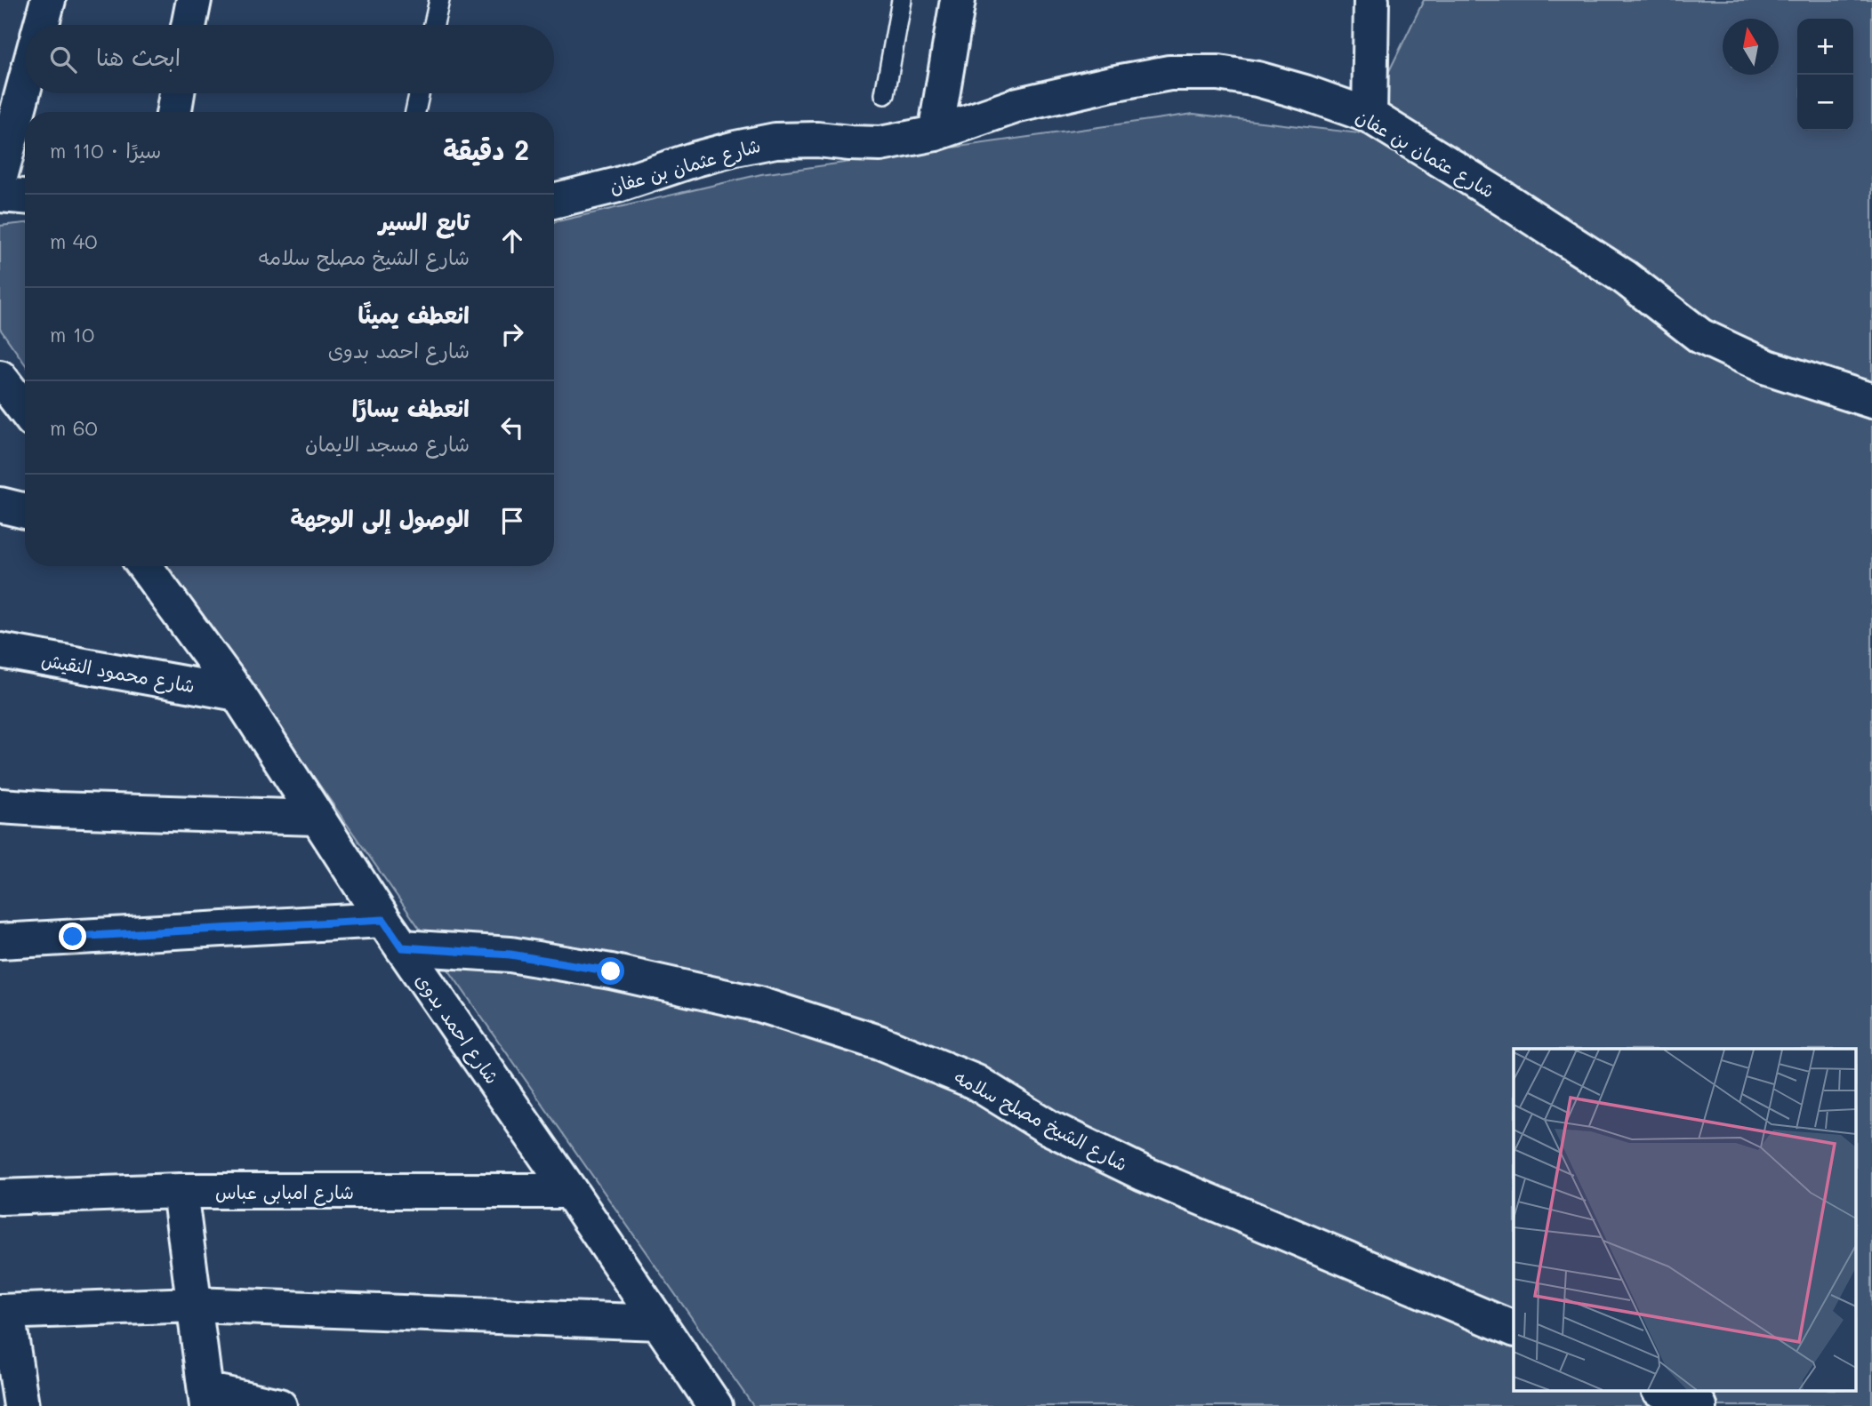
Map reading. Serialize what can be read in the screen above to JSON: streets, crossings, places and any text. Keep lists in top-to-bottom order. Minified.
{"streets":{"street":["شارع عثمان بن عفان","شارع محمود النقيش","شارع احمد بدوى","شارع الشيخ مصلح سلامه","شارع امبابى عباس"]},"crossings":[["شارع محمود النقيش","شارع احمد بدوى"],["شارع احمد بدوى","شارع الشيخ مصلح سلامه"],["شارع احمد بدوى","شارع امبابى عباس"]],"north":"top","page":{"map_buttons":["+","−"],"search":"ابحث هنا","heading":["2 دقيقة","سيرًا · 110 m"],"list":[["تابع السير","شارع الشيخ مصلح سلامه","40 m"],["انعطف يمينًا","شارع احمد بدوى","10 m"],["انعطف يسارًا","شارع مسجد الايمان","60 m"],"الوصول إلى الوجهة"]}}
